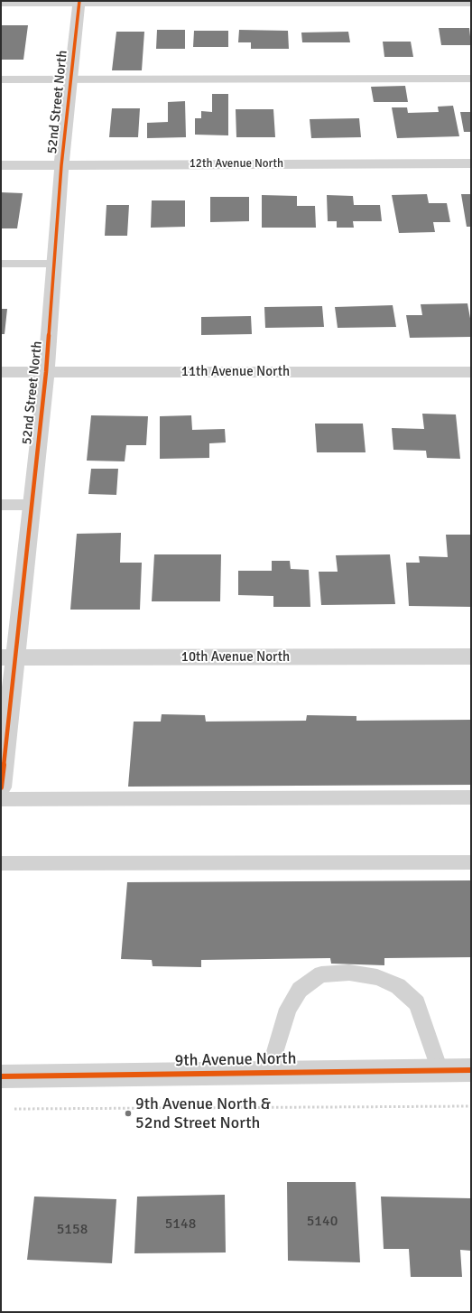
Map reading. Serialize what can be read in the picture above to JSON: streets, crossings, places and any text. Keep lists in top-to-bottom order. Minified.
{"streets":{"street":["52nd Street North","12th Avenue North","11th Avenue North","10th Avenue North","9th Avenue North"]},"crossings":[["52nd Street North","12th Avenue North"],["52nd Street North","11th Avenue North"],["52nd Street North","10th Avenue North"]],"places":["9th Avenue North & 52nd Street North"],"house_numbers":["5140","5148","5158"]}
